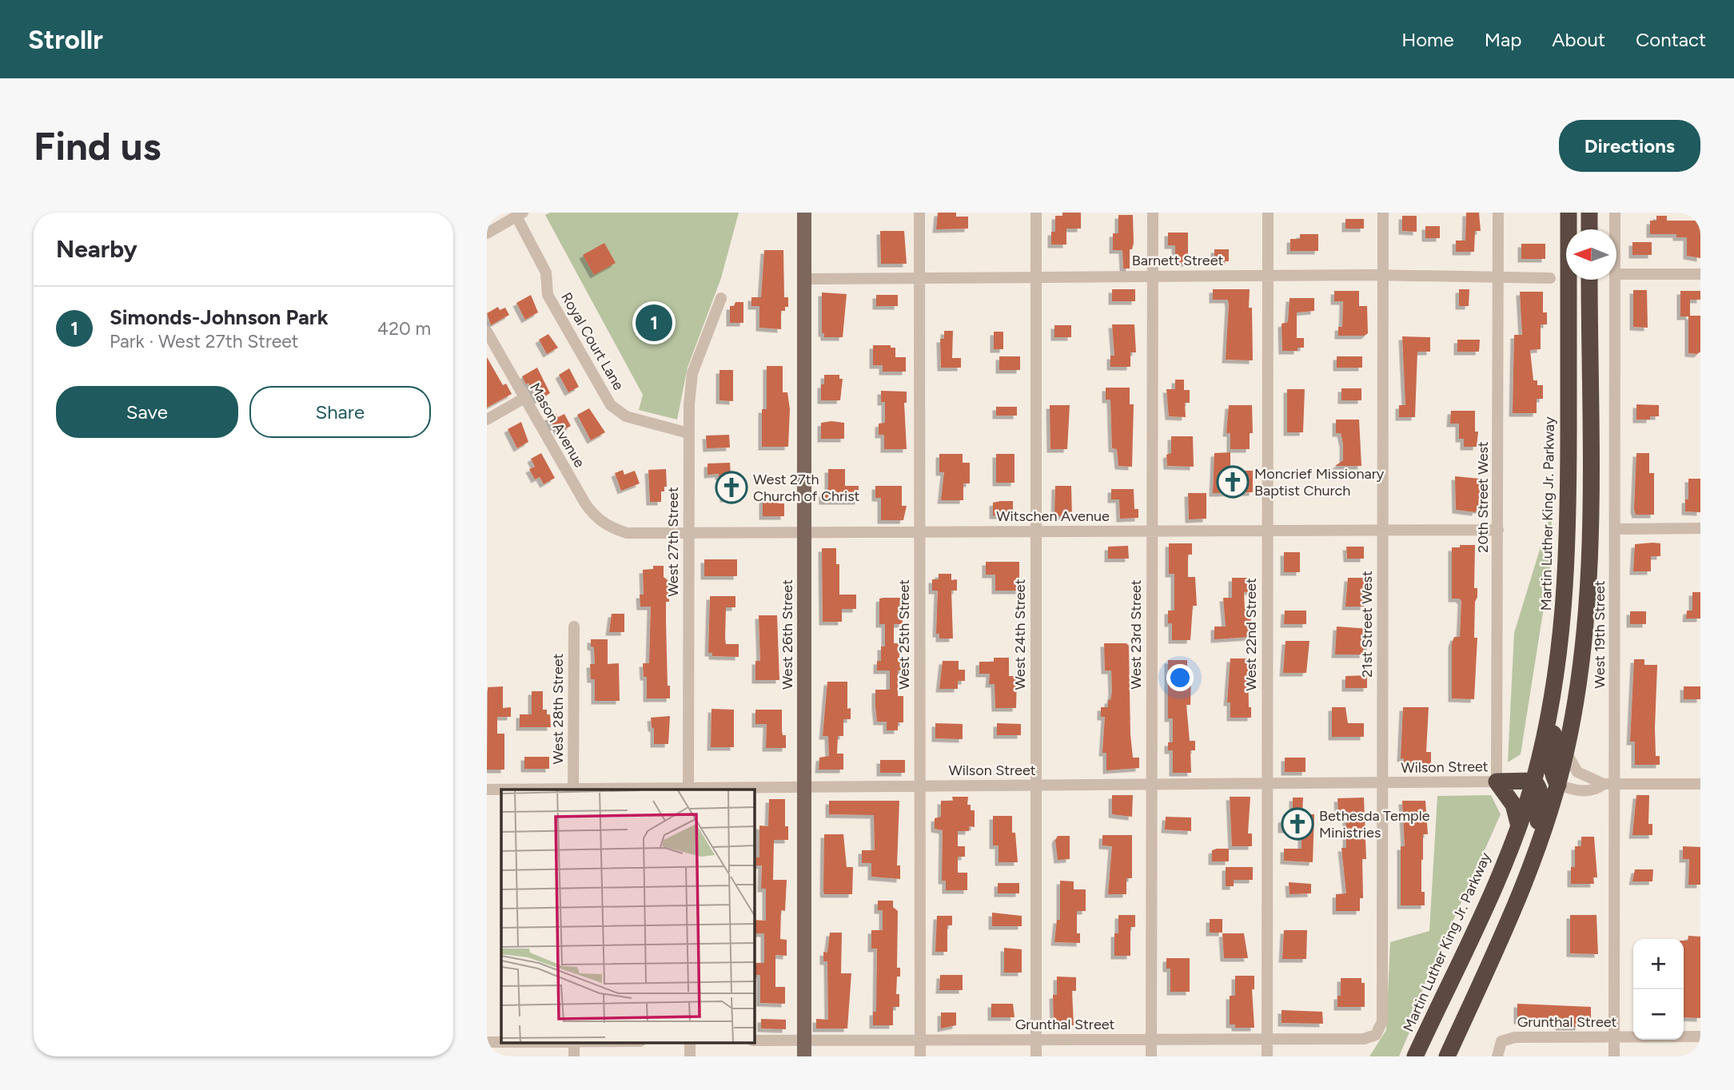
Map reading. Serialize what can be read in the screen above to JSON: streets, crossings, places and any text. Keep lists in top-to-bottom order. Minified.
{"streets":{"highway":["Martin Luther King Jr. Parkway"],"main road":["West 26th Street"],"street":["Barnett Street","Royal Court Lane","Mason Avenue","20th Street West","Witschen Avenue","West 27th Street","21st Street West","West 25th Street","West 24th Street","West 23rd Street","West 22nd Street","West 19th Street","West 28th Street","Wilson Street","Grunthal Street"]},"crossings":[["Barnett Street","20th Street West"],["Barnett Street","21st Street West"],["Barnett Street","West 26th Street"],["Barnett Street","West 25th Street"],["Barnett Street","West 24th Street"],["Barnett Street","West 23rd Street"],["Barnett Street","West 22nd Street"],["Royal Court Lane","West 27th Street"],["Mason Avenue","Witschen Avenue"],["20th Street West","Witschen Avenue"],["20th Street West","Wilson Street"],["Witschen Avenue","West 27th Street"],["Witschen Avenue","21st Street West"],["Witschen Avenue","West 26th Street"],["Witschen Avenue","West 25th Street"],["Witschen Avenue","West 24th Street"],["Witschen Avenue","West 23rd Street"],["Witschen Avenue","West 22nd Street"],["West 27th Street","Wilson Street"],["21st Street West","Wilson Street"],["21st Street West","Grunthal Street"],["West 26th Street","Wilson Street"],["West 26th Street","Grunthal Street"],["West 25th Street","Wilson Street"],["West 25th Street","Grunthal Street"],["West 24th Street","Wilson Street"],["West 24th Street","Grunthal Street"],["West 23rd Street","Wilson Street"],["West 23rd Street","Grunthal Street"],["West 22nd Street","Wilson Street"],["West 22nd Street","Grunthal Street"],["West 19th Street","Grunthal Street"],["West 28th Street","Wilson Street"]],"places":{"church":["Moncrief Missionary Baptist Church","West 27th Church of Christ","Bethesda Temple Ministries"]},"north":"left","page":{"header":"Strollr","nav":["Home","Map","About","Contact"],"buttons":["Directions",["Save","Share"]],"title":"Find us","heading":"Nearby","list":[{"mark":"1","name":"Simonds-Johnson Park","note":"Park · West 27th Street","value":"420 m"}],"pins":"1","map_buttons":["+","−"]}}
